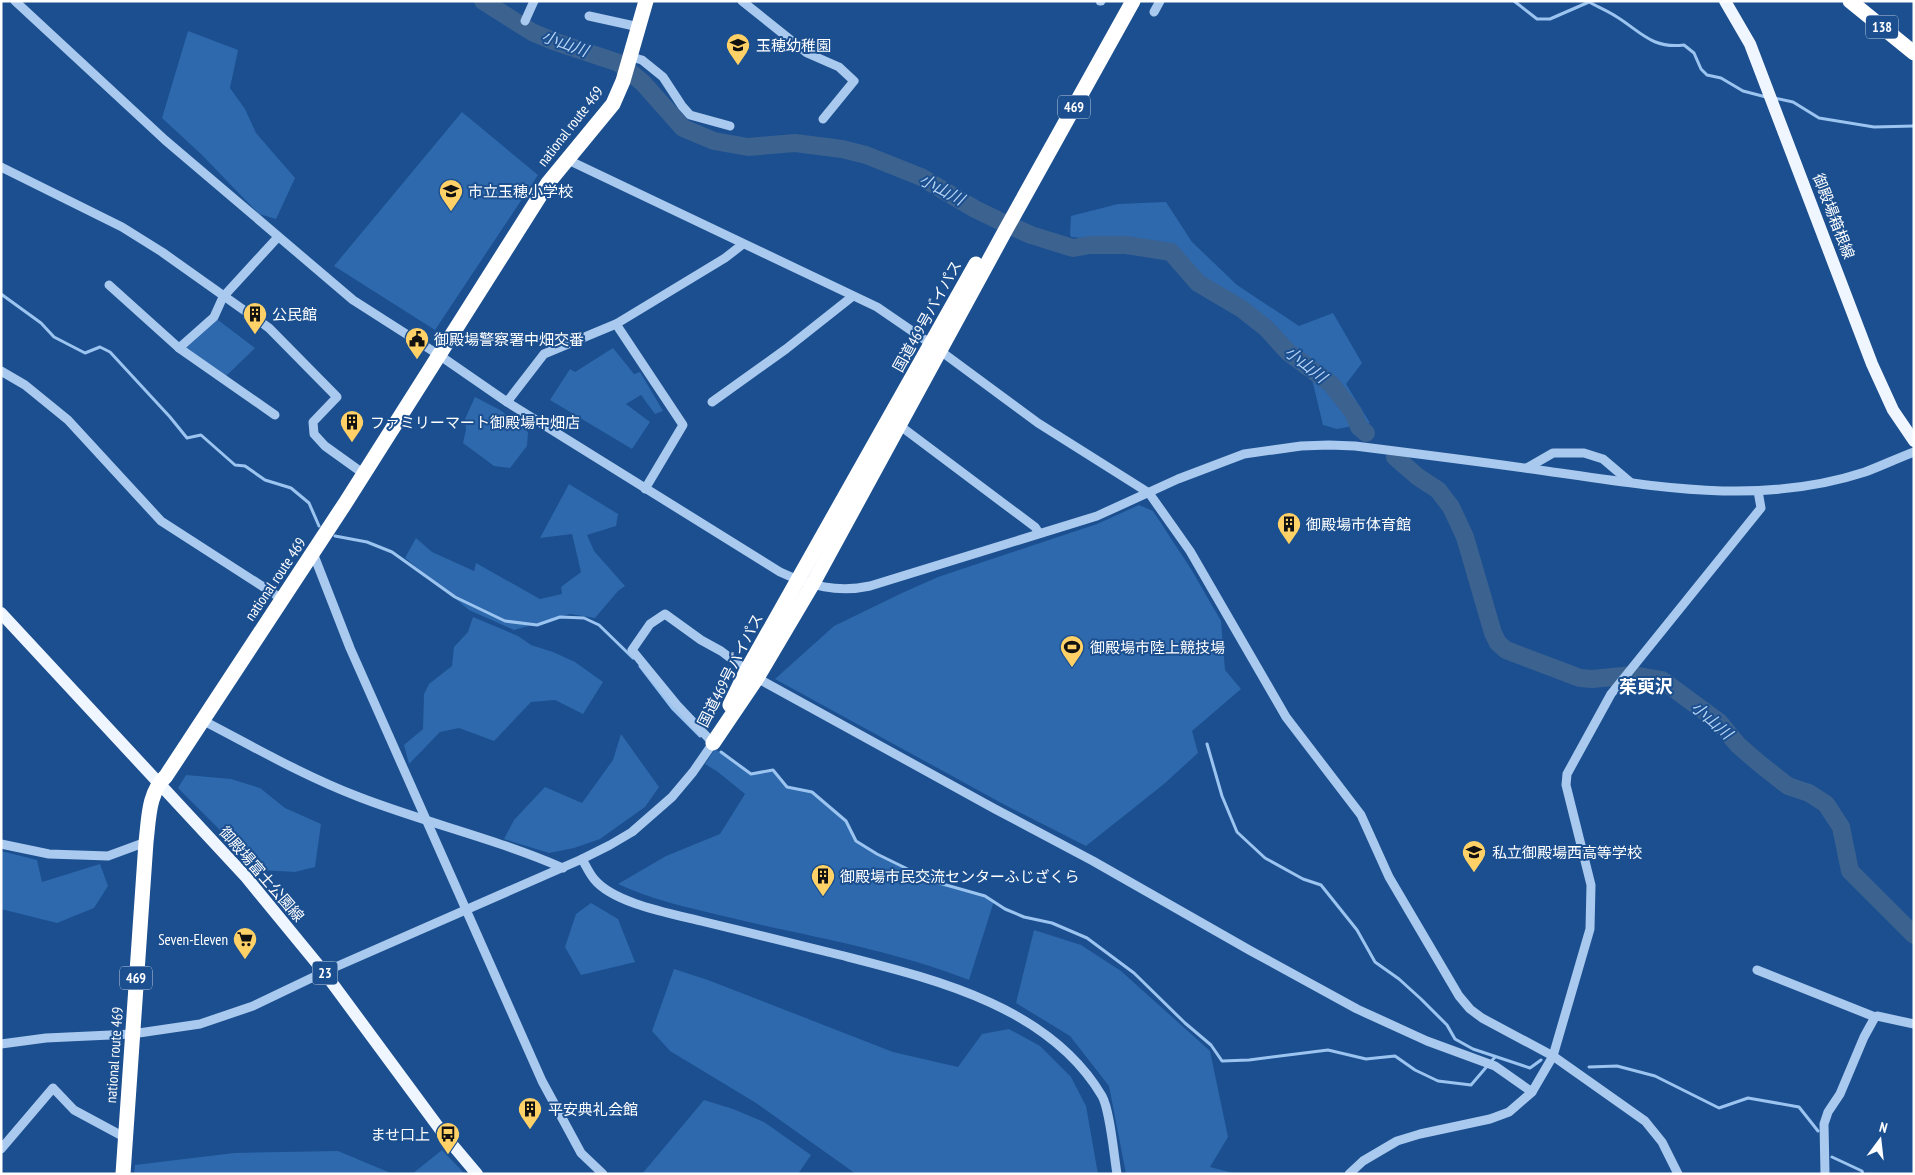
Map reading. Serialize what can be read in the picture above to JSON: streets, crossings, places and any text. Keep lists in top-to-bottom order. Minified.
{"streets":{"highway":["138","469","national route 469","国道469号バイパス"],"main road":["御殿場箱根線","御殿場富士公園線","23"]},"crossings":[["469","national route 469"],["national route 469","御殿場富士公園線"]],"districts":["茱萸沢"],"water":["小山川"],"places":{"school or university":["玉穂幼稚園","市立玉穂小学校","私立御殿場西高等学校"],"building":["公民館","ファミリーマート御殿場中畑店","御殿場市体育館","御殿場市民交流センターふじざくら","平安典礼会館"],"public building":["御殿場警察署中畑交番"],"sports":["御殿場市陸上競技場"],"supermarket":["Seven-Eleven"],"bus stop":["ませ口上"]},"north":"top"}
